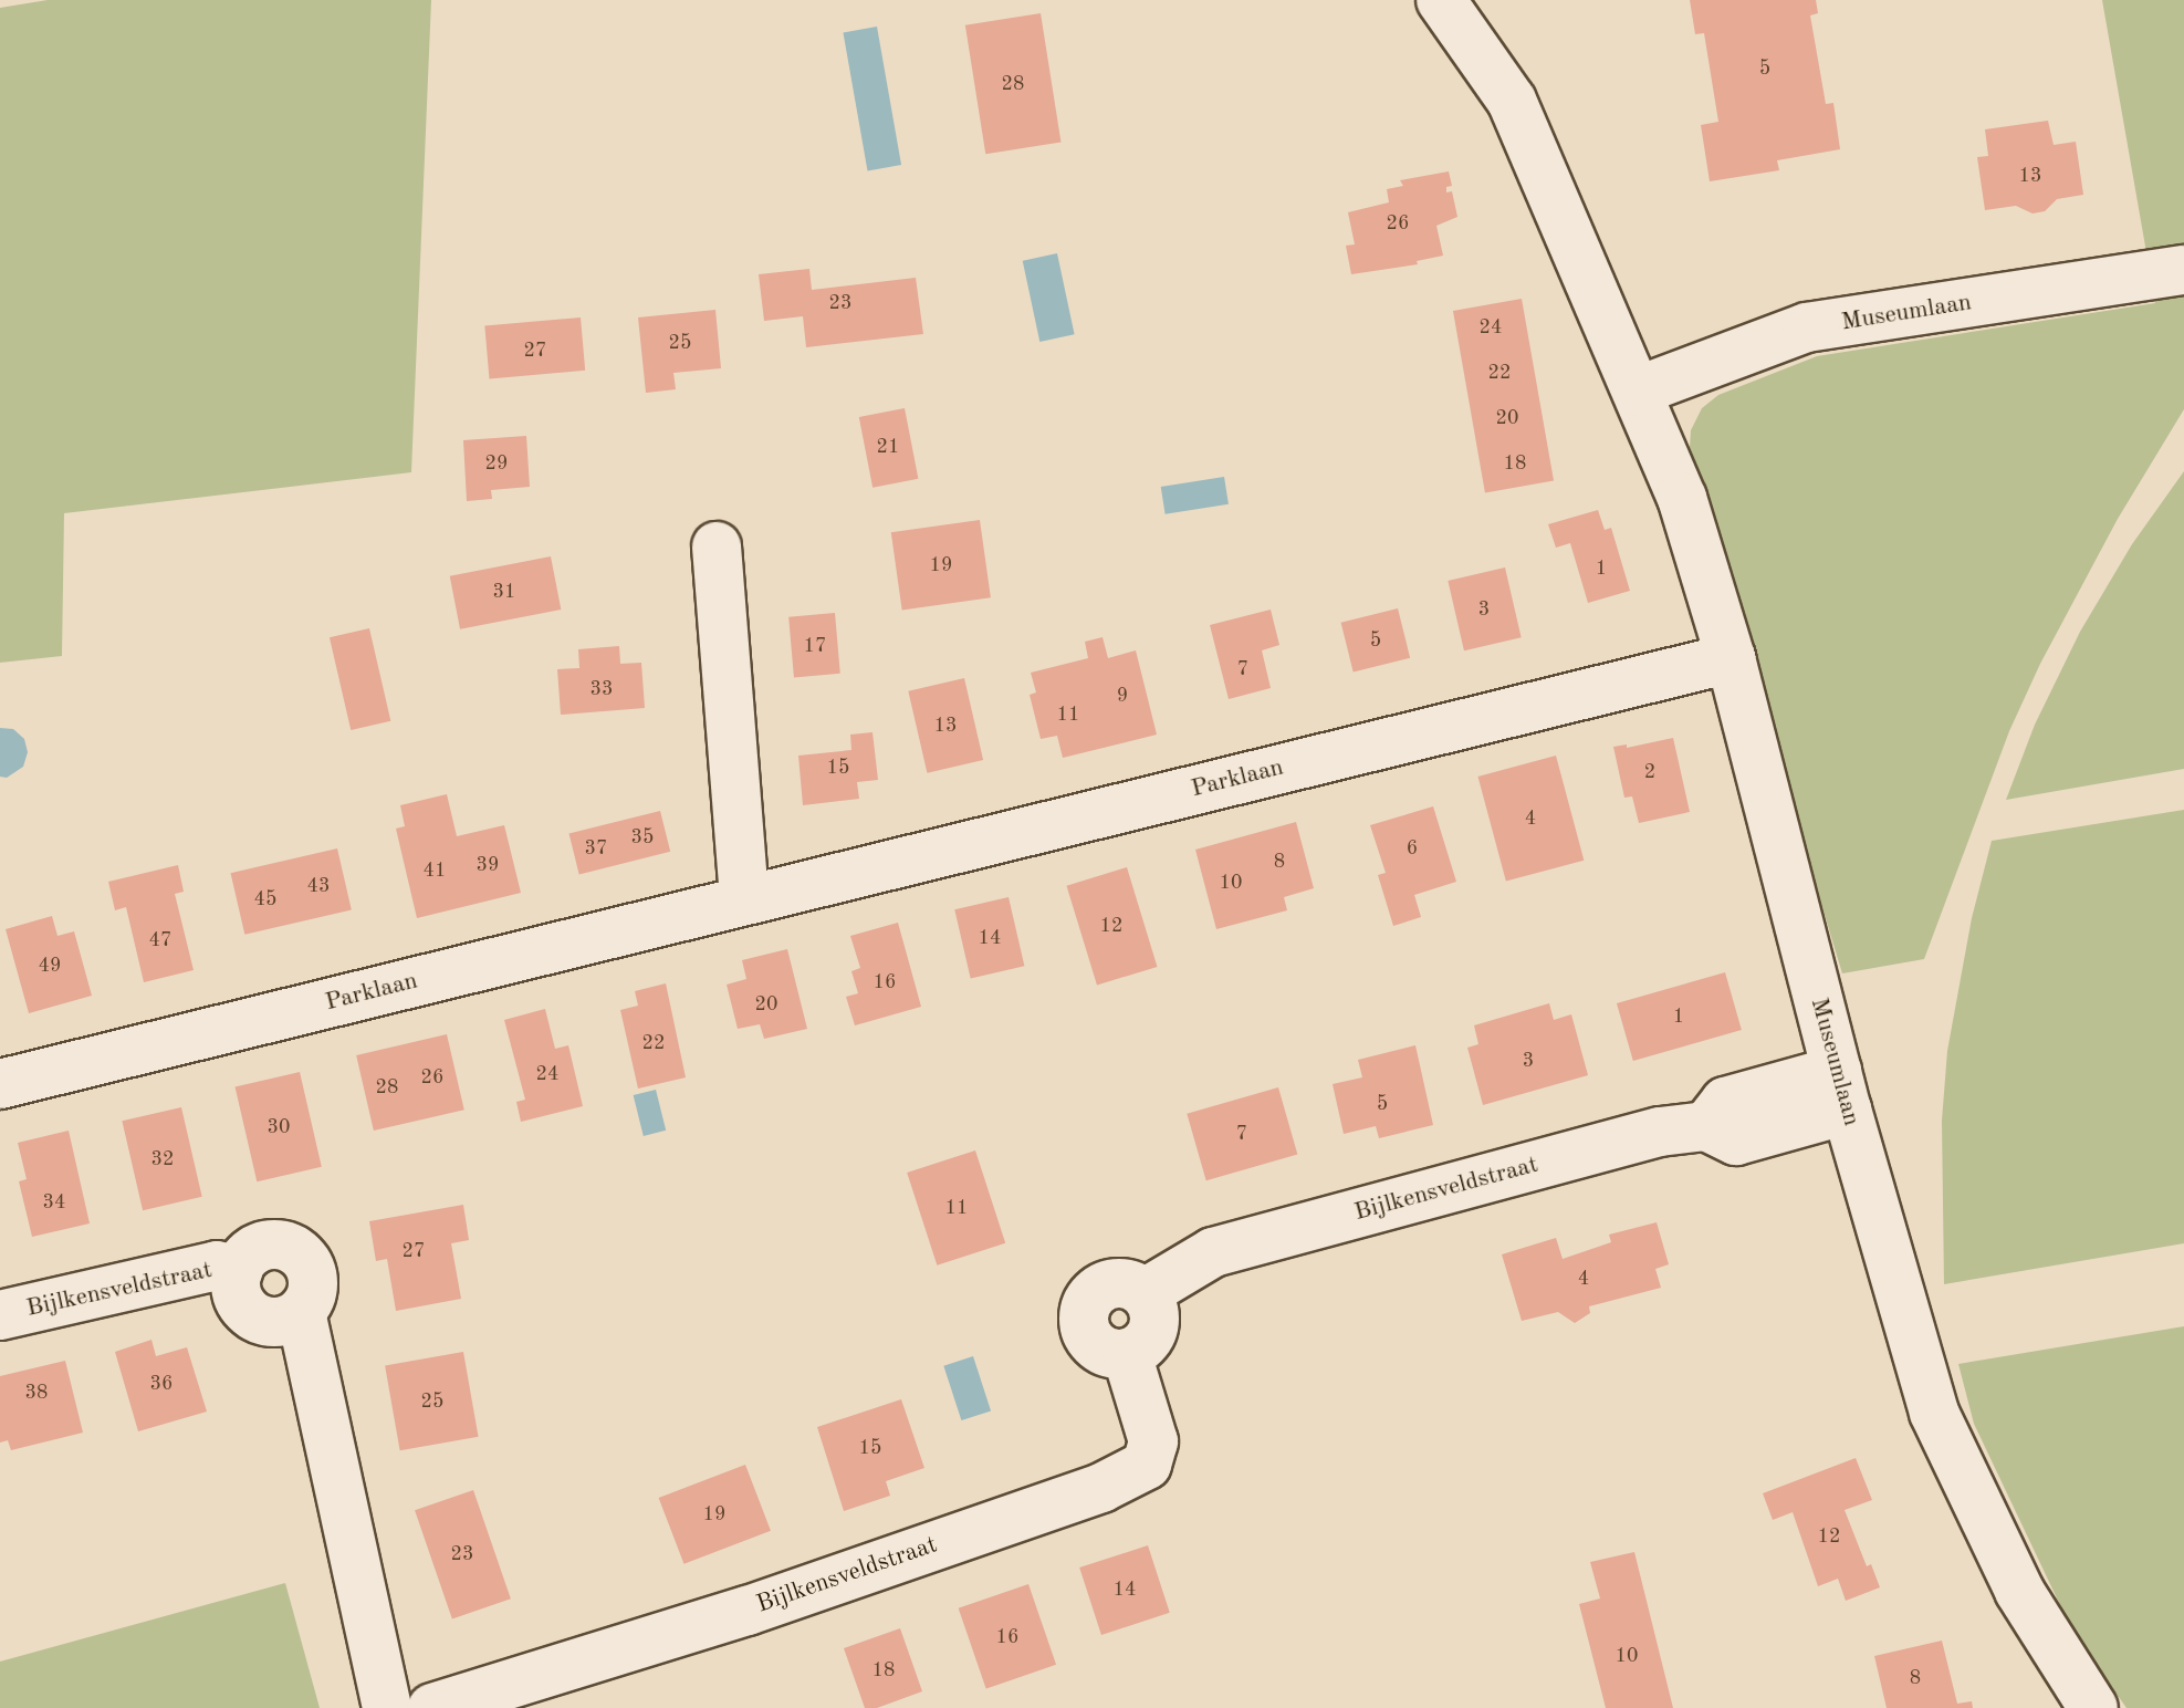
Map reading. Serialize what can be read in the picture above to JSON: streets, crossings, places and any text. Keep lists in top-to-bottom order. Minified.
{"streets":{"street":["Museumlaan","Parklaan","Bijlkensveldstraat"]},"crossings":[["Museumlaan","Parklaan"],["Museumlaan","Bijlkensveldstraat"]],"house_numbers":["5","28","13","26","23","24","25","27","22","20","21","29","18","19","1","31","3","5","17","7","33","9","11","13","15","2","4","35","37","6","8","39","41","10","43","45","12","14","47","49","16","20","1","22","3","24","26","28","5","30","7","32","34","11","27","4","36","38","25","15","19","12","23","14","16","10","18","8"]}
